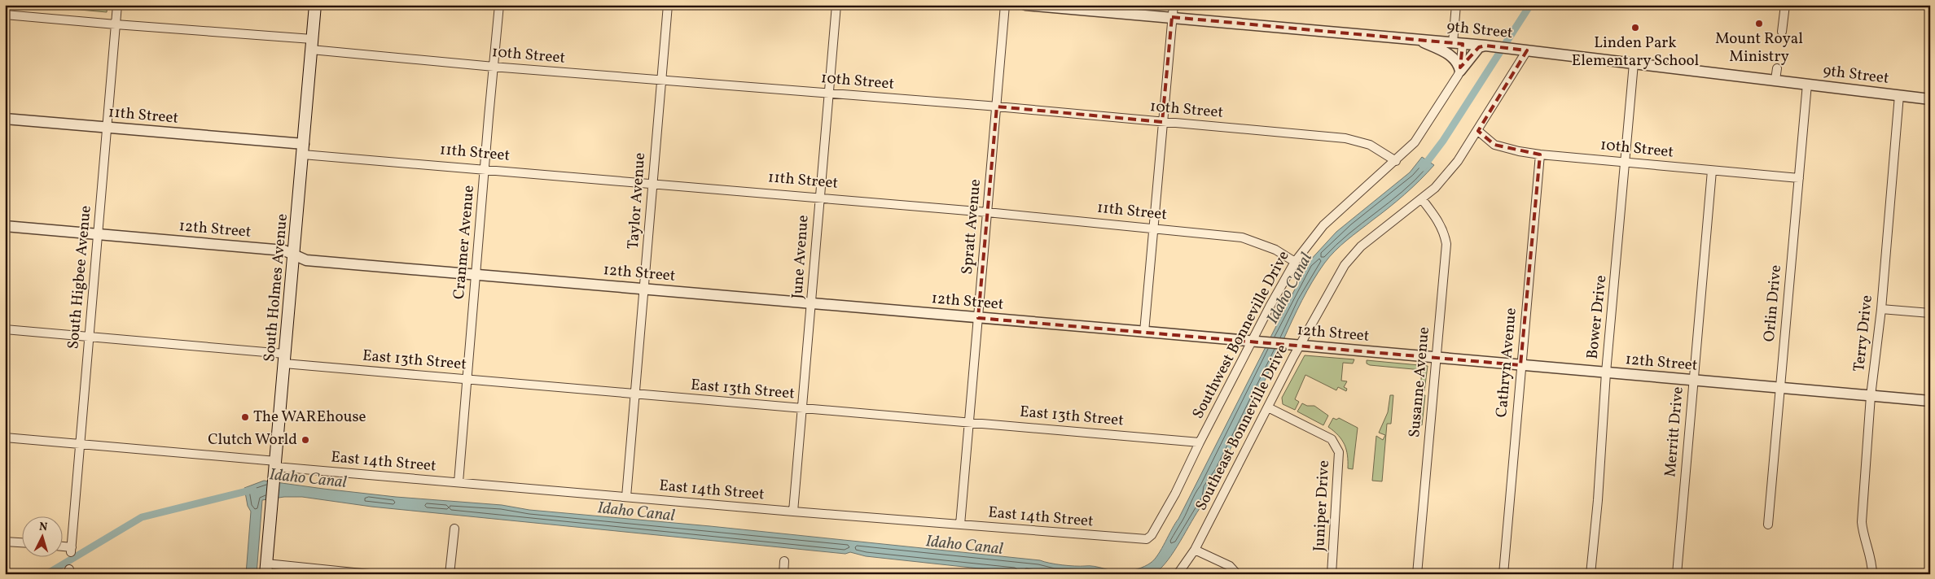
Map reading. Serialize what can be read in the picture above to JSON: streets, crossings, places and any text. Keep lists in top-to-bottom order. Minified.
{"streets":{"main road":["South Holmes Avenue"],"street":["9th Street","10th Street","11th Street","Taylor Avenue","Spratt Avenue","12th Street","Cranmer Avenue","June Avenue","South Higbee Avenue","Orlin Drive","Bower Drive","Terry Drive","Southwest Bonneville Drive","East 13th Street","Cathryn Avenue","Susanne Avenue","Southeast Bonneville Drive","Merritt Drive","East 14th Street","Juniper Drive"]},"crossings":[["9th Street","Orlin Drive"],["9th Street","Bower Drive"],["9th Street","Terry Drive"],["9th Street","Southwest Bonneville Drive"],["9th Street","Southeast Bonneville Drive"],["10th Street","Taylor Avenue"],["10th Street","Spratt Avenue"],["10th Street","Cranmer Avenue"],["10th Street","June Avenue"],["10th Street","South Higbee Avenue"],["10th Street","South Holmes Avenue"],["10th Street","Orlin Drive"],["10th Street","Bower Drive"],["10th Street","Southwest Bonneville Drive"],["10th Street","Cathryn Avenue"],["10th Street","Southeast Bonneville Drive"],["10th Street","Merritt Drive"],["11th Street","Taylor Avenue"],["11th Street","Spratt Avenue"],["11th Street","Cranmer Avenue"],["11th Street","June Avenue"],["11th Street","South Higbee Avenue"],["11th Street","South Holmes Avenue"],["11th Street","Southwest Bonneville Drive"],["Taylor Avenue","12th Street"],["Taylor Avenue","East 13th Street"],["Taylor Avenue","East 14th Street"],["Spratt Avenue","12th Street"],["Spratt Avenue","East 13th Street"],["Spratt Avenue","East 14th Street"],["12th Street","Cranmer Avenue"],["12th Street","June Avenue"],["12th Street","South Higbee Avenue"],["12th Street","South Holmes Avenue"],["12th Street","Orlin Drive"],["12th Street","Bower Drive"],["12th Street","Terry Drive"],["12th Street","Southwest Bonneville Drive"],["12th Street","Cathryn Avenue"],["12th Street","Susanne Avenue"],["12th Street","Southeast Bonneville Drive"],["12th Street","Merritt Drive"],["Cranmer Avenue","East 13th Street"],["Cranmer Avenue","East 14th Street"],["June Avenue","East 13th Street"],["June Avenue","East 14th Street"],["South Higbee Avenue","East 13th Street"],["South Higbee Avenue","East 14th Street"],["South Holmes Avenue","East 13th Street"],["South Holmes Avenue","East 14th Street"],["Southwest Bonneville Drive","East 13th Street"],["Southwest Bonneville Drive","East 14th Street"],["Susanne Avenue","Southeast Bonneville Drive"],["Southeast Bonneville Drive","Juniper Drive"]],"water":["Idaho Canal"],"places":["Mount Royal Ministry","Linden Park Elementary School","The WAREhouse","Clutch World"],"north":"top"}
